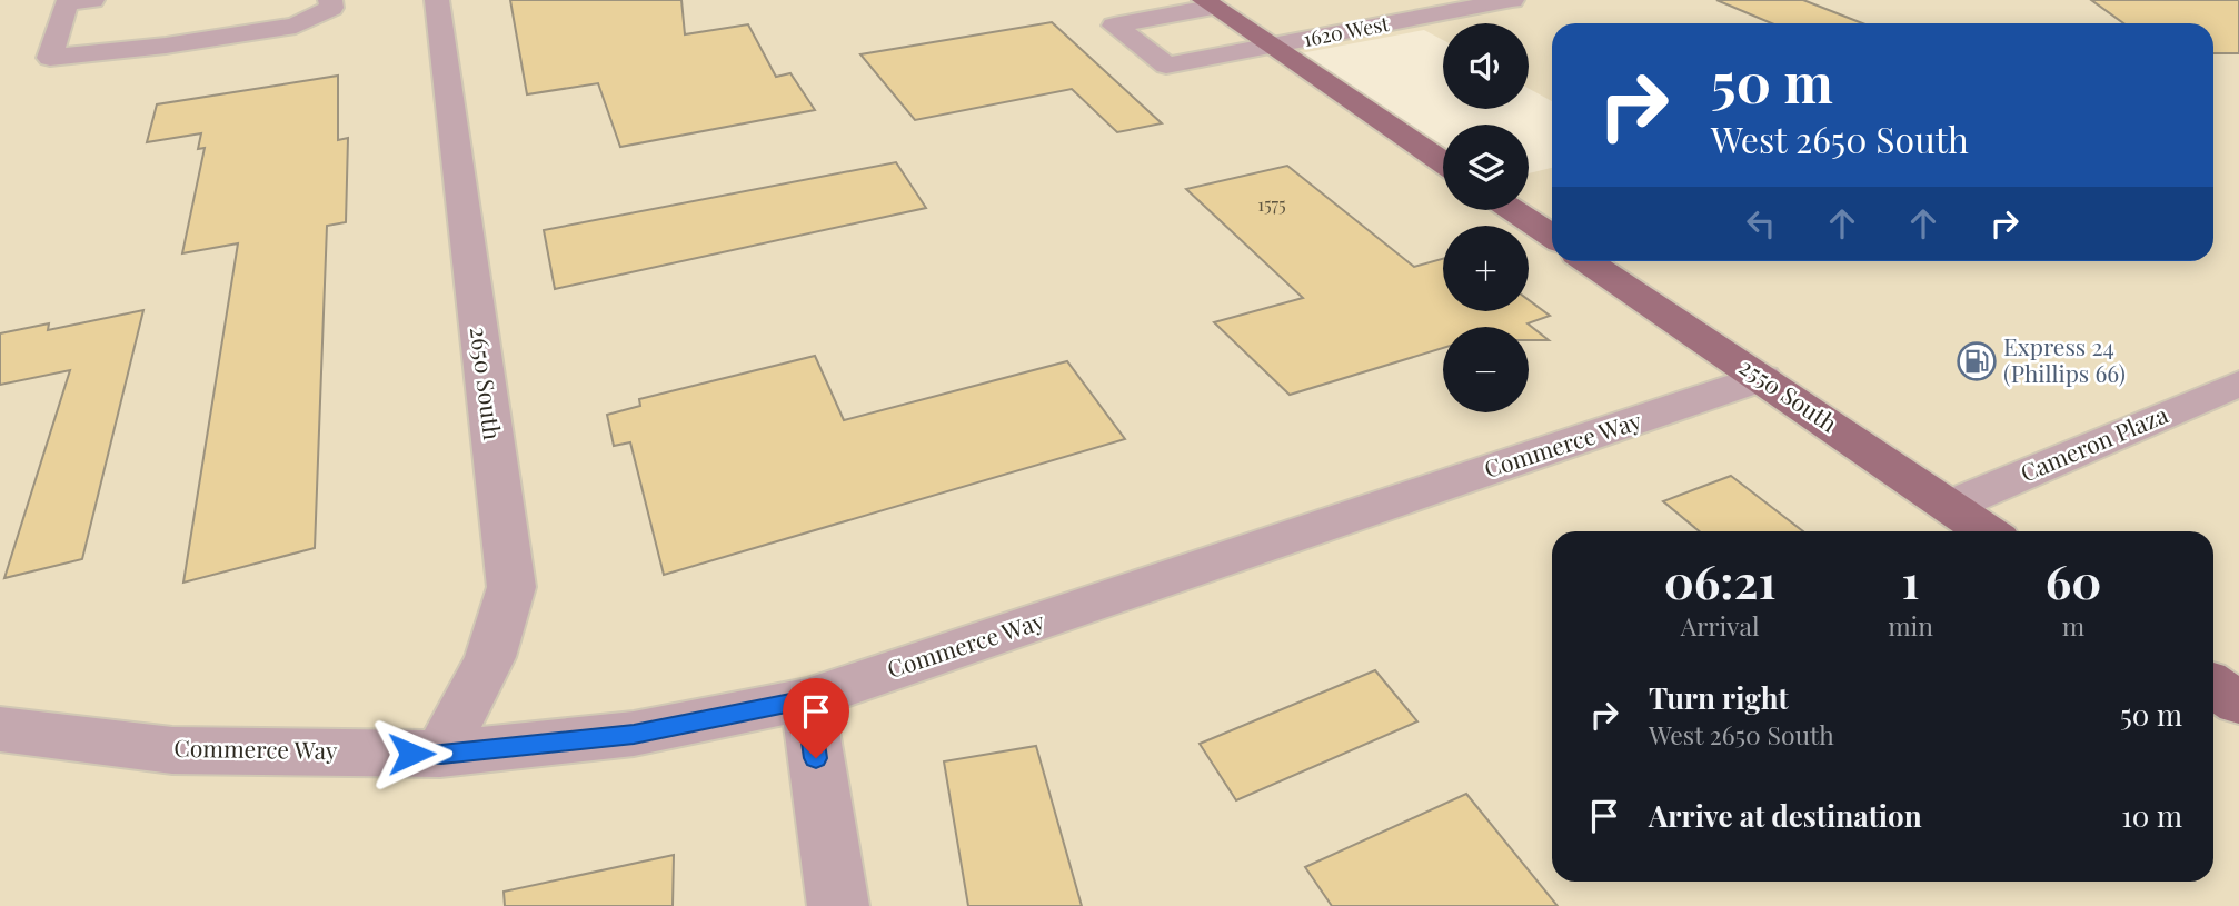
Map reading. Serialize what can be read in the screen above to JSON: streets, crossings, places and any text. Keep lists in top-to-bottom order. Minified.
{"streets":{"main road":["2550 South"],"street":["1620 West","2650 South","Cameron Plaza","Commerce Way"]},"crossings":[["2650 South","Commerce Way"],["2550 South","Cameron Plaza"],["2550 South","Commerce Way"]],"places":{"fuel station":["Express 24 (Phillips 66)"]},"house_numbers":["1575"],"page":{"map_buttons":["+","−"],"turn":["50 m","West 2650 South"],"eta":["06:21","Arrival","1","min","60","m"],"list":[{"name":"Turn right","note":"West 2650 South","value":"50 m"},{"name":"Arrive at destination","value":"10 m"}]}}
